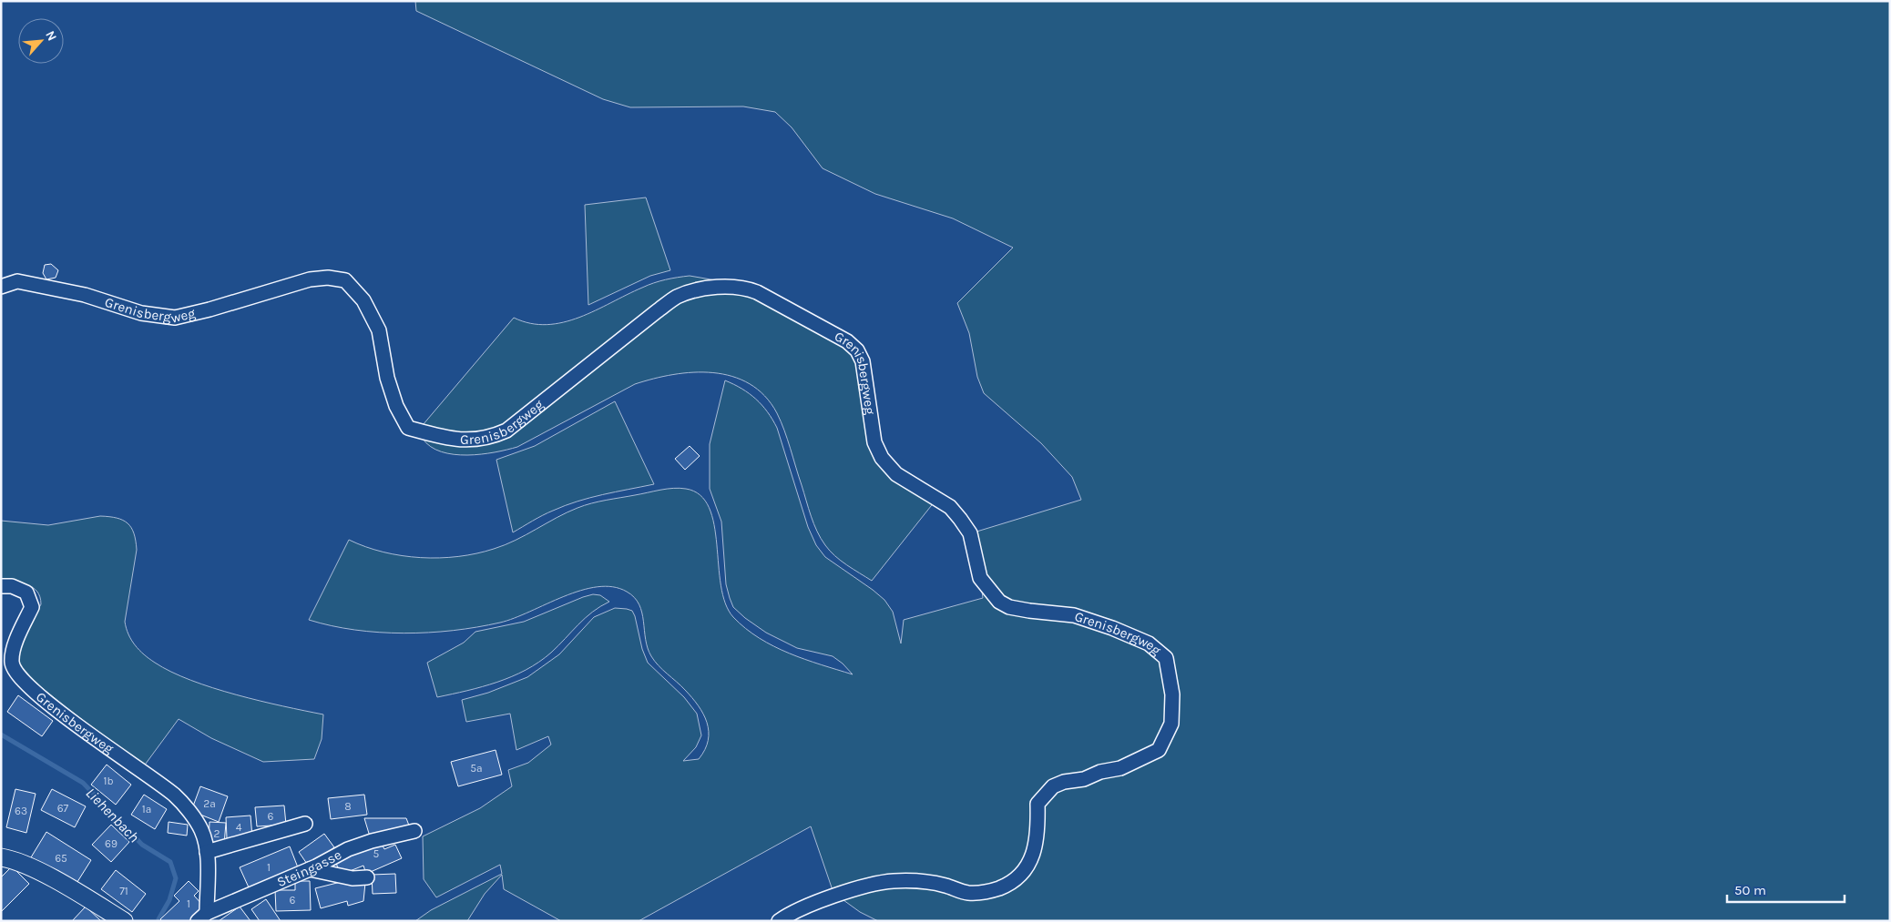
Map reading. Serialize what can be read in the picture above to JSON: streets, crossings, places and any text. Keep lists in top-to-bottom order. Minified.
{"streets":{"street":["Grenisbergweg","Steingasse"]},"crossings":[["Grenisbergweg","Steingasse"]],"water":["Liehenbach"],"house_numbers":["5a","1b","2a","8","67","1a","63","6","4","2","69","5","65","1","71","6","1"],"scale_bar":"50 m","north":"top right"}
